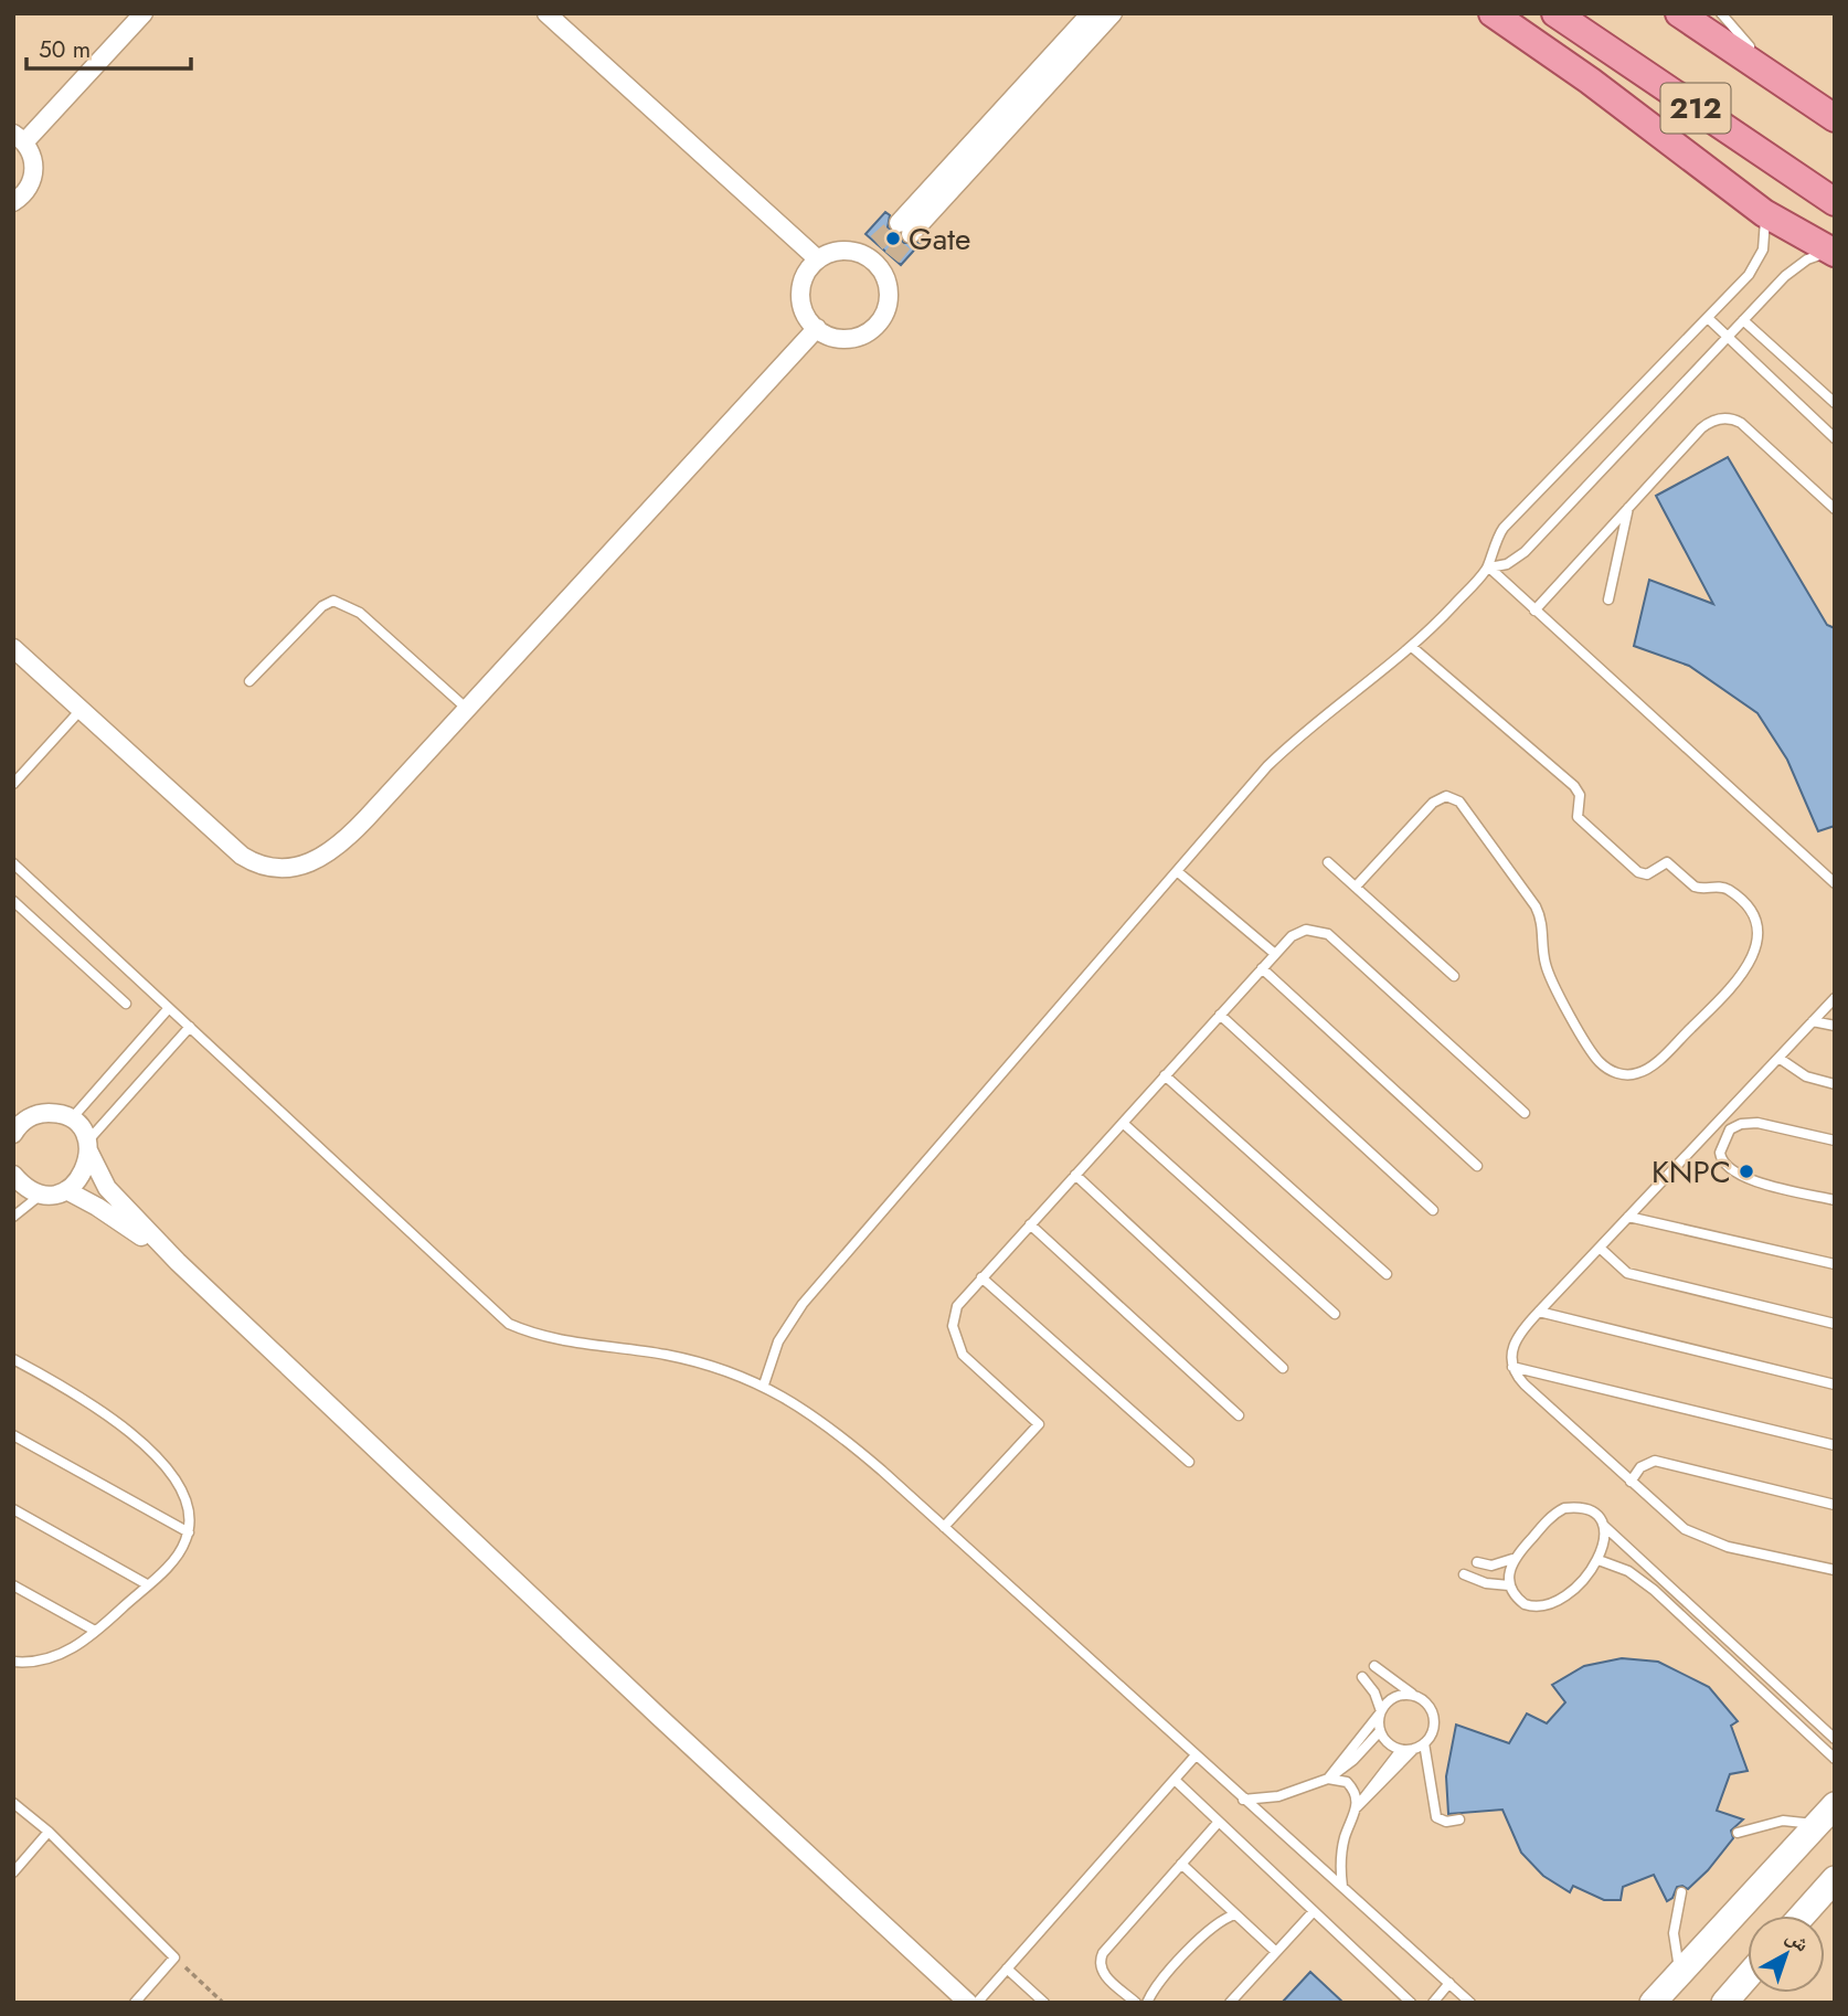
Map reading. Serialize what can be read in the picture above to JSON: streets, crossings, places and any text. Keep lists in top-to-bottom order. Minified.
{"streets":{"main road":["212"]},"places":["Gate","KNPC"],"scale_bar":"50 m","north":"top right"}
